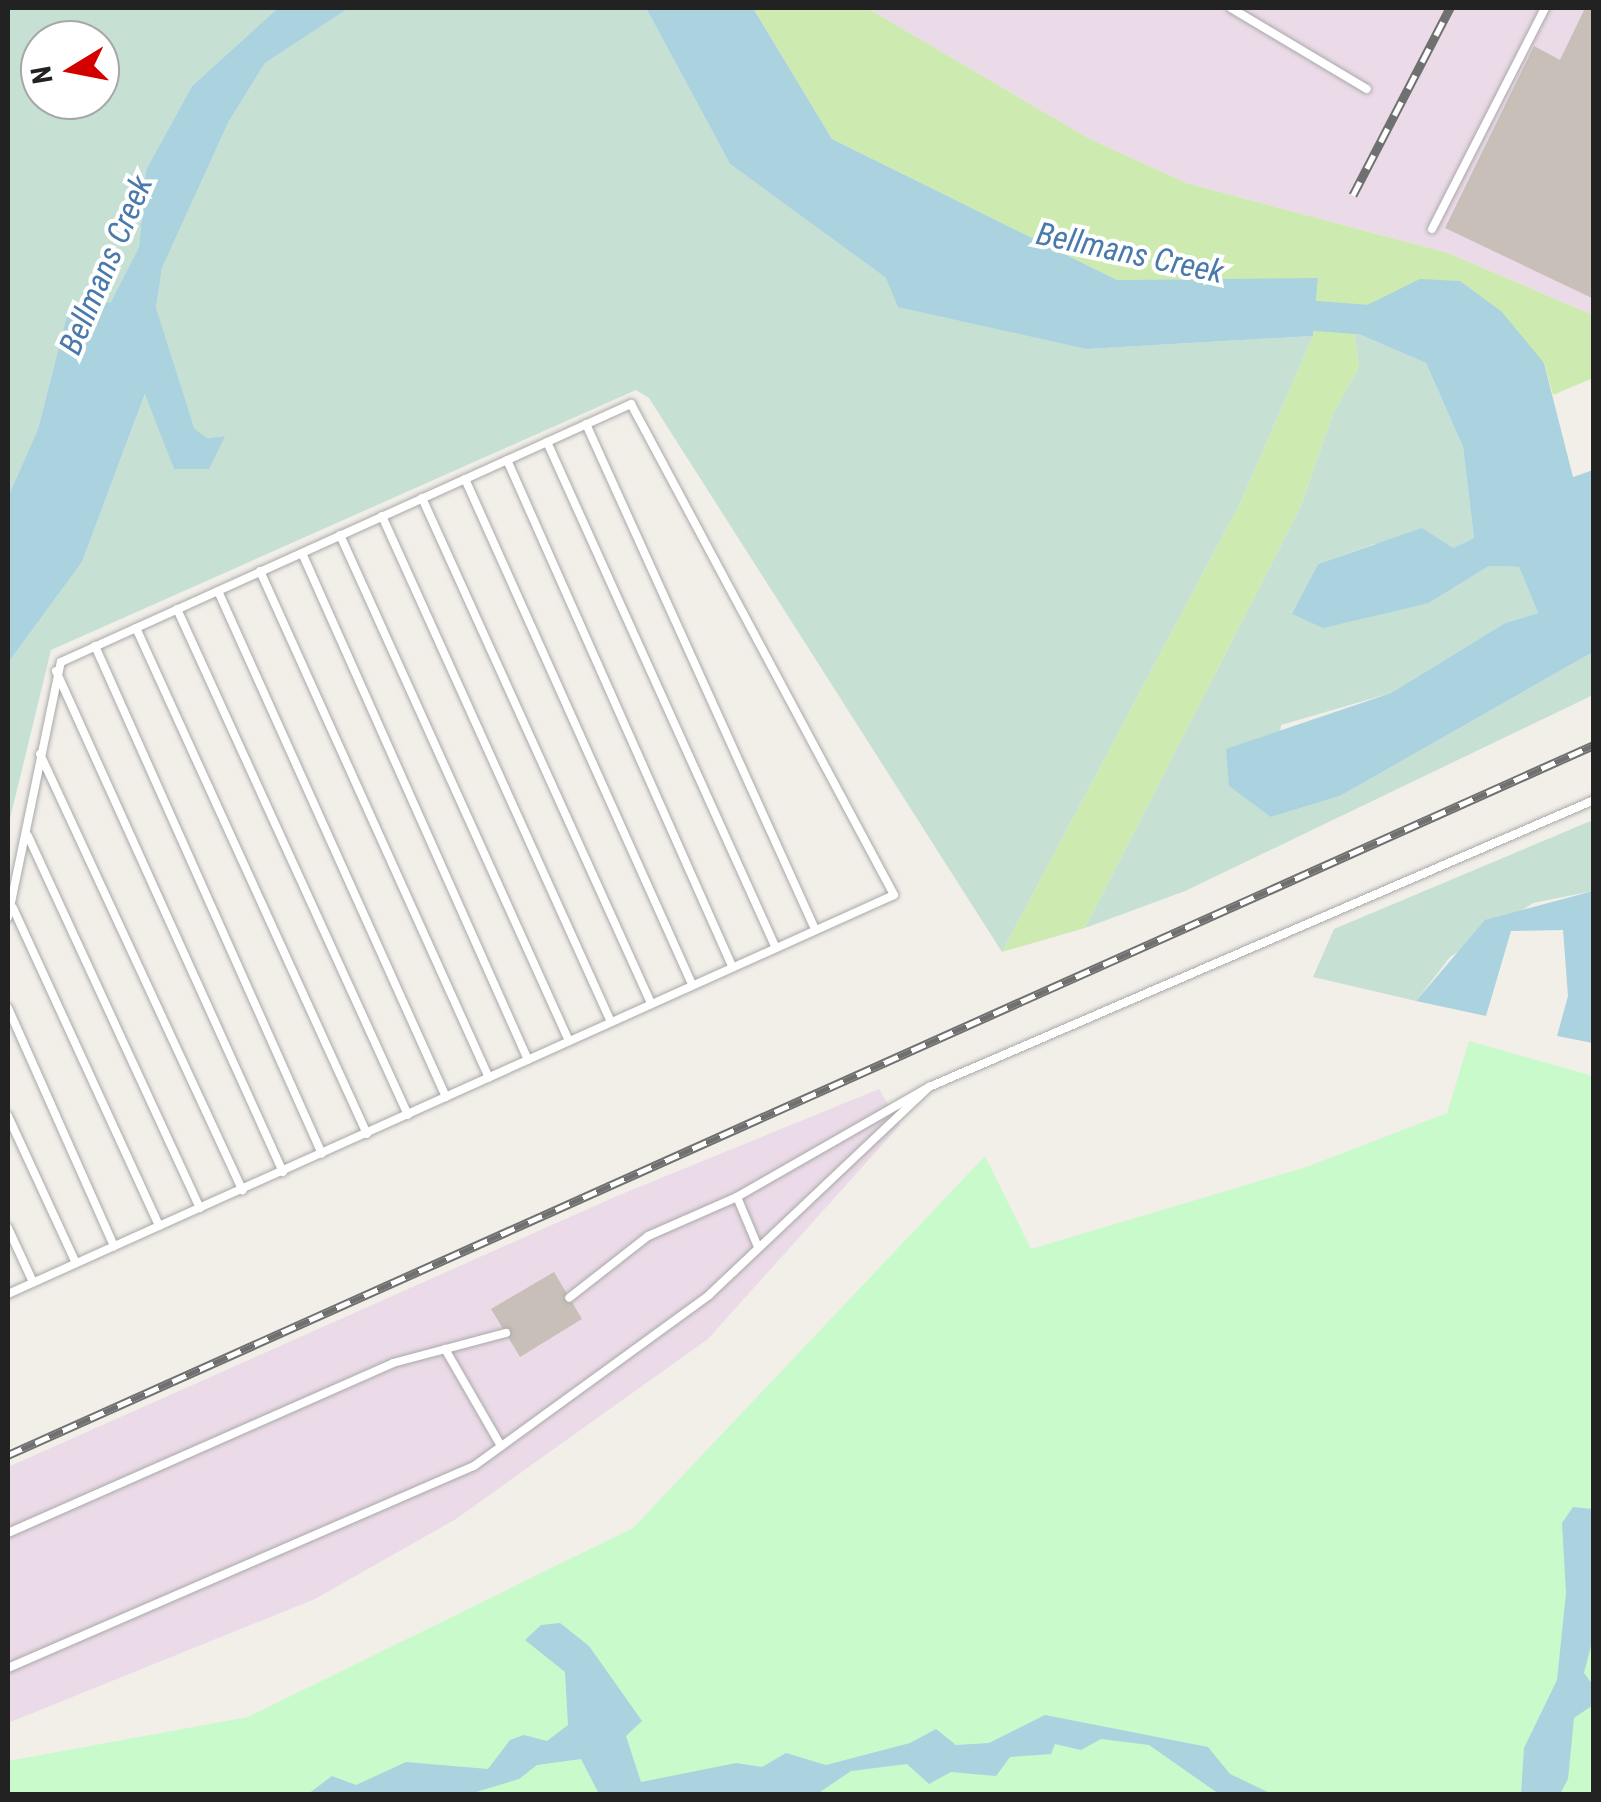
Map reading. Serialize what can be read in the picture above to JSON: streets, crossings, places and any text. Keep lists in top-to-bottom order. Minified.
{"water":["Bellmans Creek"],"north":"left"}
